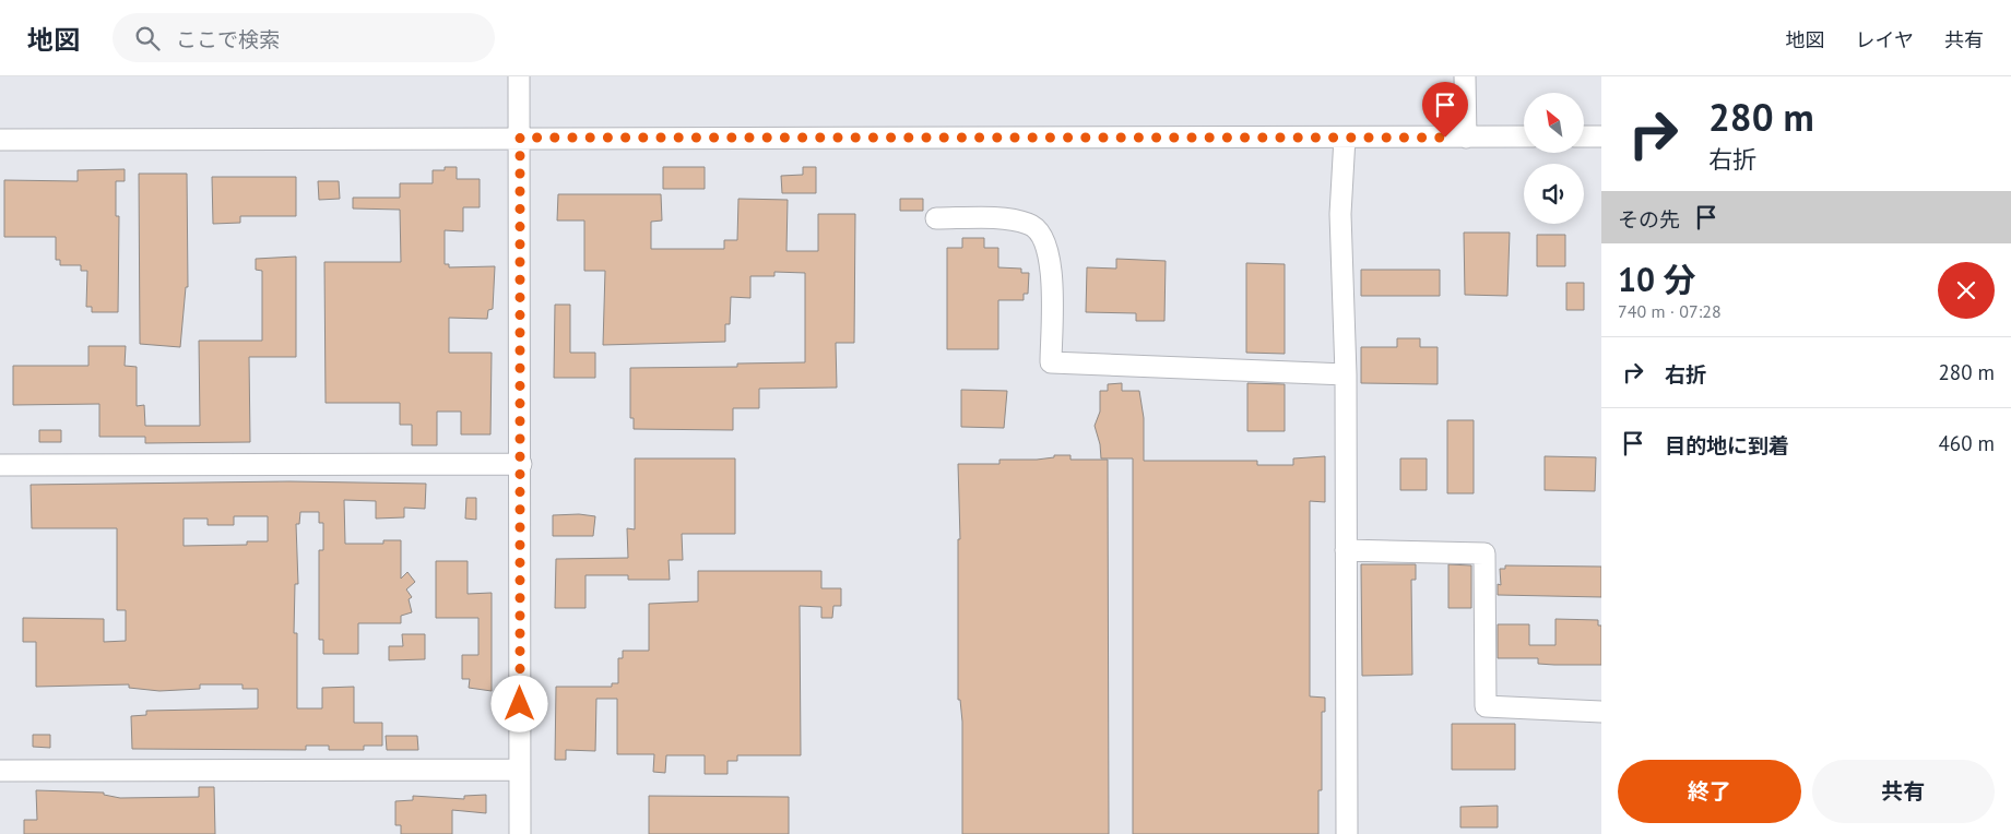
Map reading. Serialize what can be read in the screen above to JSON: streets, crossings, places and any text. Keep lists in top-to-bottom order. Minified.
{"north":"top left","page":{"header":"地図","search":"ここで検索","nav":["地図","レイヤ","共有"],"turn":["280 m","右折"],"then":"その先","heading":["10 分","740 m · 07:28"],"list":[{"name":"右折","value":"280 m"},{"name":"目的地に到着","value":"460 m"}],"buttons":["終了","共有"]}}
